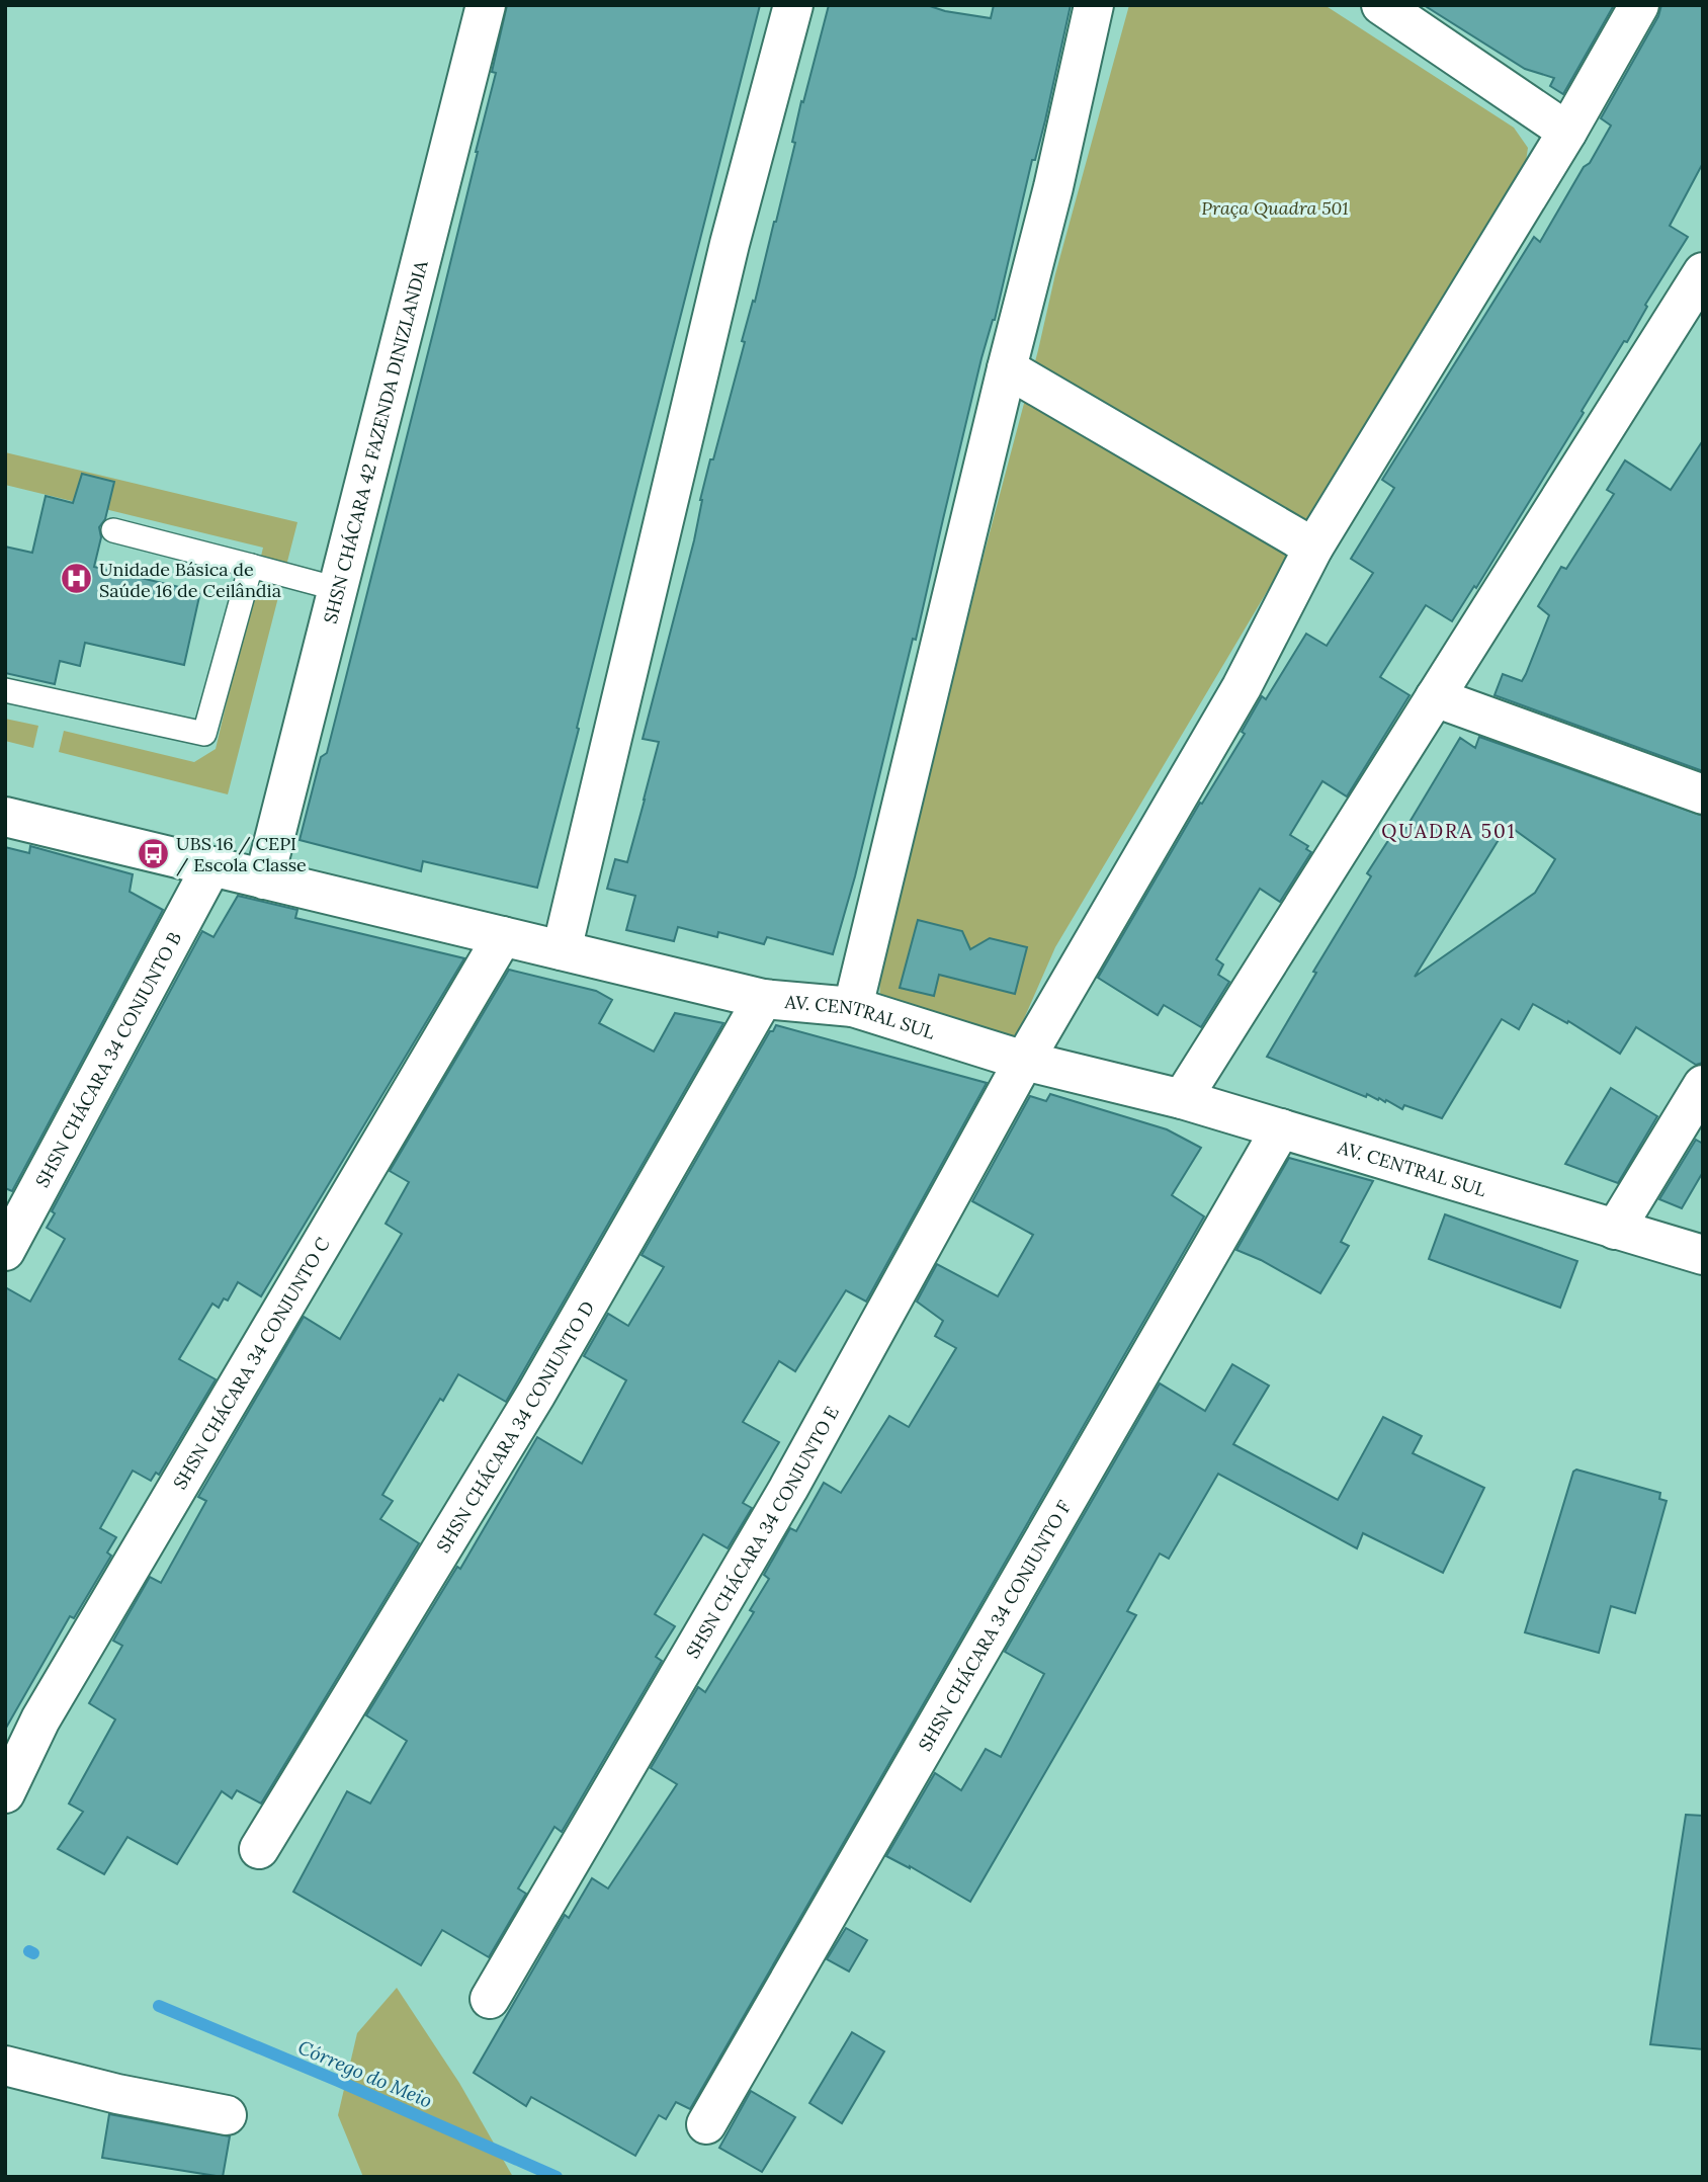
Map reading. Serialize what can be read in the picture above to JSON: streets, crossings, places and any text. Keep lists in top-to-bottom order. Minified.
{"streets":{"street":["SHSN CHÁCARA 42 FAZENDA DINIZLANDIA","AV. CENTRAL SUL","SHSN CHÁCARA 34 CONJUNTO B","SHSN CHÁCARA 34 CONJUNTO C","SHSN CHÁCARA 34 CONJUNTO D","SHSN CHÁCARA 34 CONJUNTO E","SHSN CHÁCARA 34 CONJUNTO F"]},"crossings":[["SHSN CHÁCARA 42 FAZENDA DINIZLANDIA","AV. CENTRAL SUL"],["AV. CENTRAL SUL","SHSN CHÁCARA 34 CONJUNTO B"],["AV. CENTRAL SUL","SHSN CHÁCARA 34 CONJUNTO C"],["AV. CENTRAL SUL","SHSN CHÁCARA 34 CONJUNTO D"],["AV. CENTRAL SUL","SHSN CHÁCARA 34 CONJUNTO E"],["AV. CENTRAL SUL","SHSN CHÁCARA 34 CONJUNTO F"]],"districts":["QUADRA 501"],"water":["Córrego do Meio"],"parks":["Praça Quadra 501"],"places":{"hospital":["Unidade Básica de Saúde 16 de Ceilândia"],"bus stop":["UBS 16 / CEPI / Escola Classe"]}}
